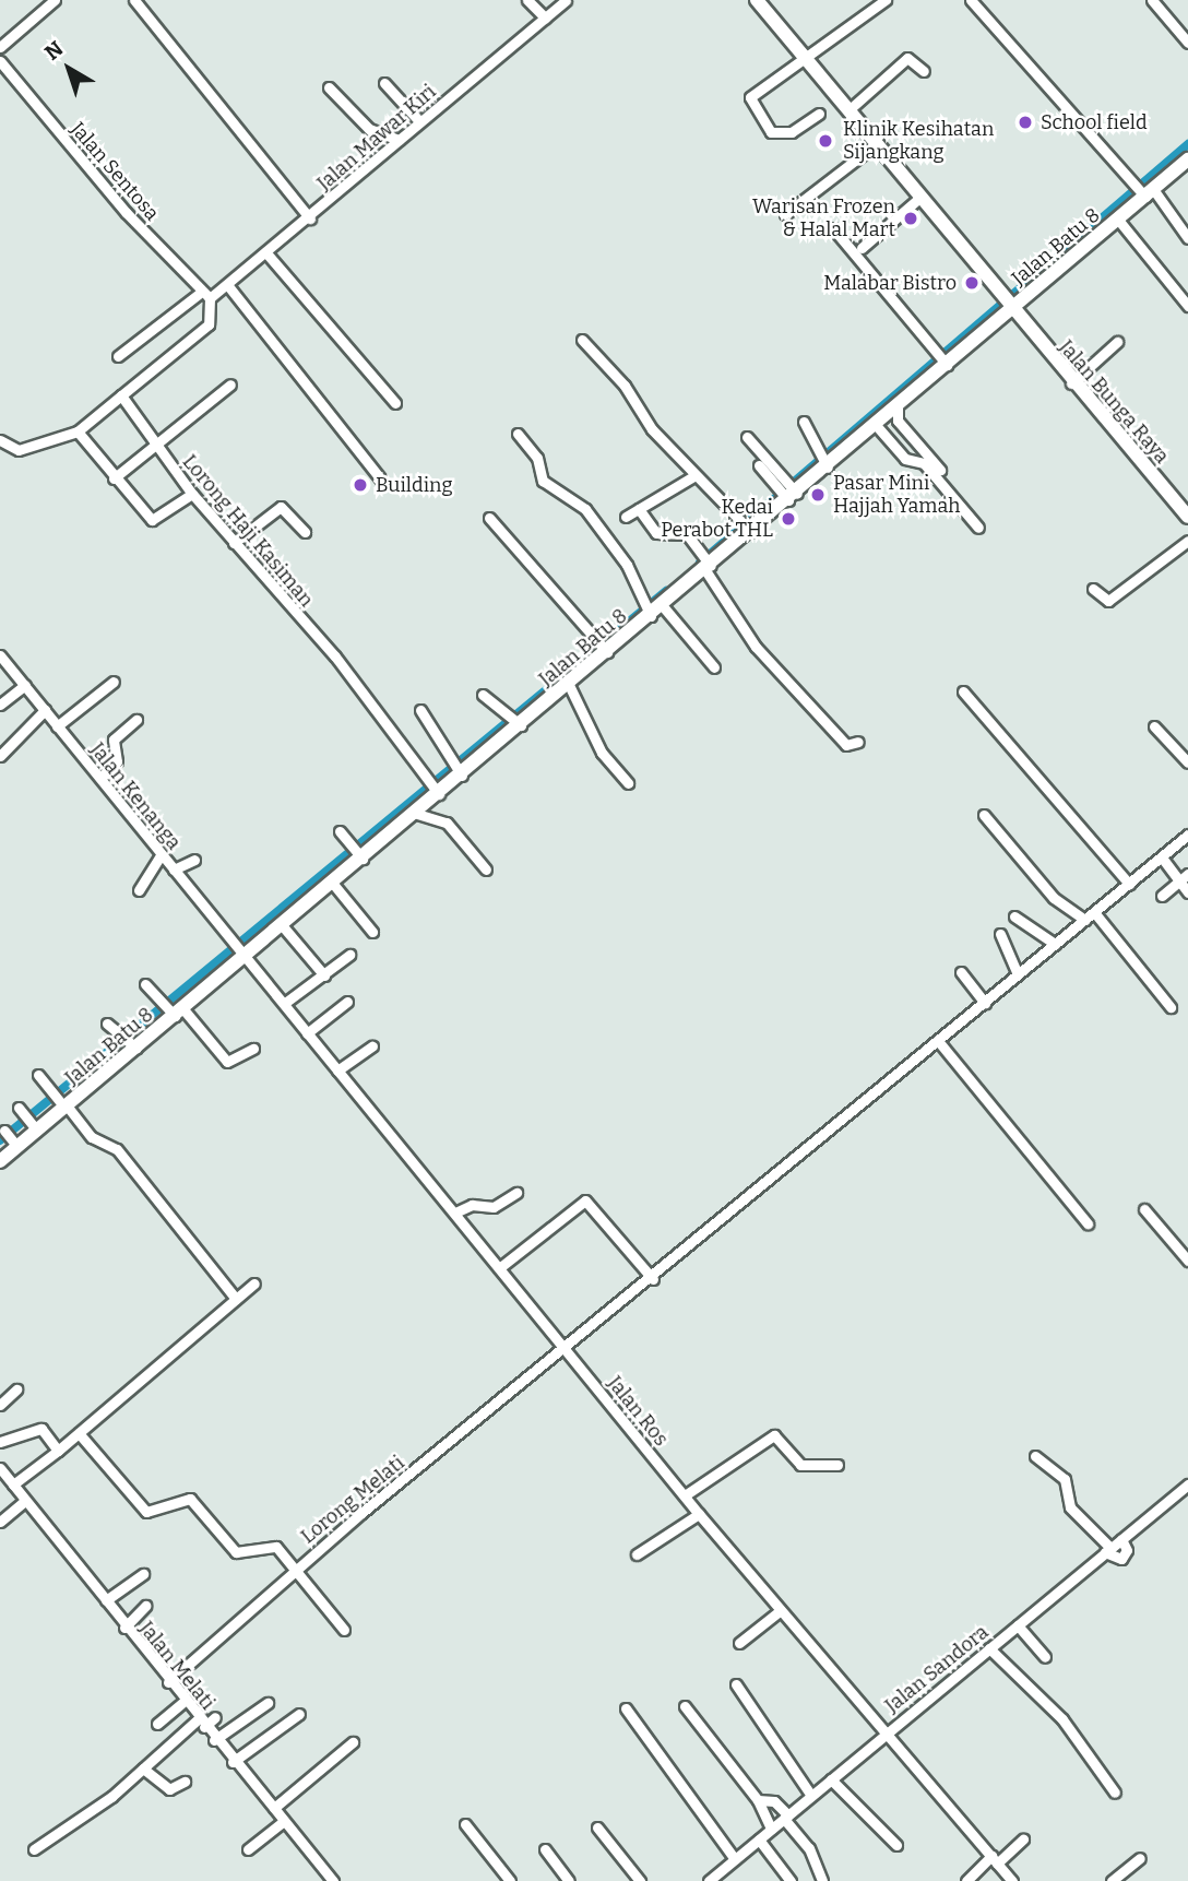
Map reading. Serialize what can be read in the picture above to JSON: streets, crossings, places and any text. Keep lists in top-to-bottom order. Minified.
{"streets":{"street":["Jalan Mawar Kiri","Jalan Sentosa","Jalan Batu 8","Jalan Bunga Raya","Lorong Haji Kasiman","Jalan Kenanga","Jalan Ros","Lorong Melati","Jalan Melati","Jalan Sandora"]},"crossings":[["Jalan Mawar Kiri","Jalan Sentosa"],["Jalan Batu 8","Jalan Bunga Raya"],["Jalan Batu 8","Lorong Haji Kasiman"],["Jalan Batu 8","Jalan Kenanga"],["Jalan Batu 8","Jalan Ros"],["Jalan Kenanga","Jalan Ros"],["Jalan Ros","Lorong Melati"],["Jalan Ros","Jalan Sandora"],["Lorong Melati","Jalan Melati"]],"places":["School field","Klinik Kesihatan Sijangkang","Warisan Frozen & Halal Mart","Malabar Bistro","Building","Pasar Mini Hajjah Yamah","Kedai Perabot THL"],"north":"top left"}
